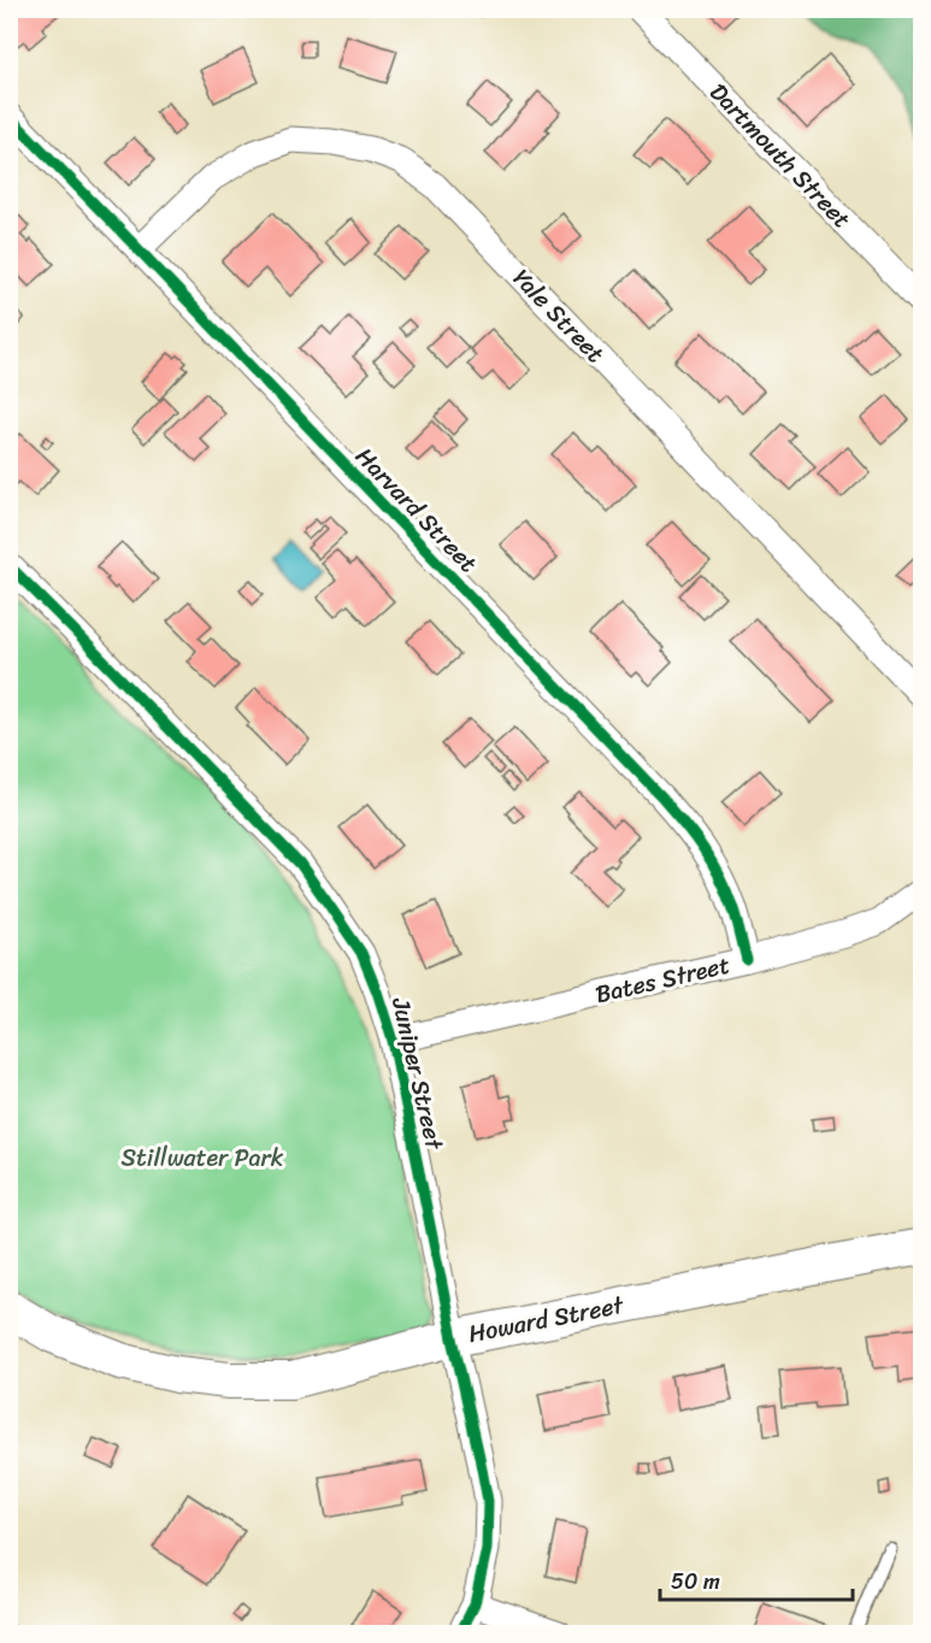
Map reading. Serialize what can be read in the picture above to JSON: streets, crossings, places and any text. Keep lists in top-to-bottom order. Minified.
{"streets":{"street":["Dartmouth Street","Yale Street","Harvard Street","Bates Street","Juniper Street","Howard Street"]},"crossings":[["Yale Street","Harvard Street"],["Harvard Street","Bates Street"],["Bates Street","Juniper Street"],["Juniper Street","Howard Street"]],"parks":["Stillwater Park"],"scale_bar":"50 m"}
